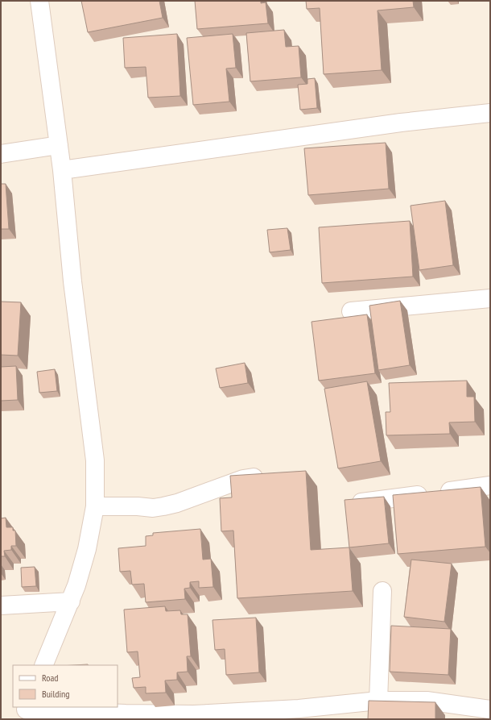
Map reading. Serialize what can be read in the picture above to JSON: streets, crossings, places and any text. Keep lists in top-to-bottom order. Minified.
{"legend":["Road","Building"]}
